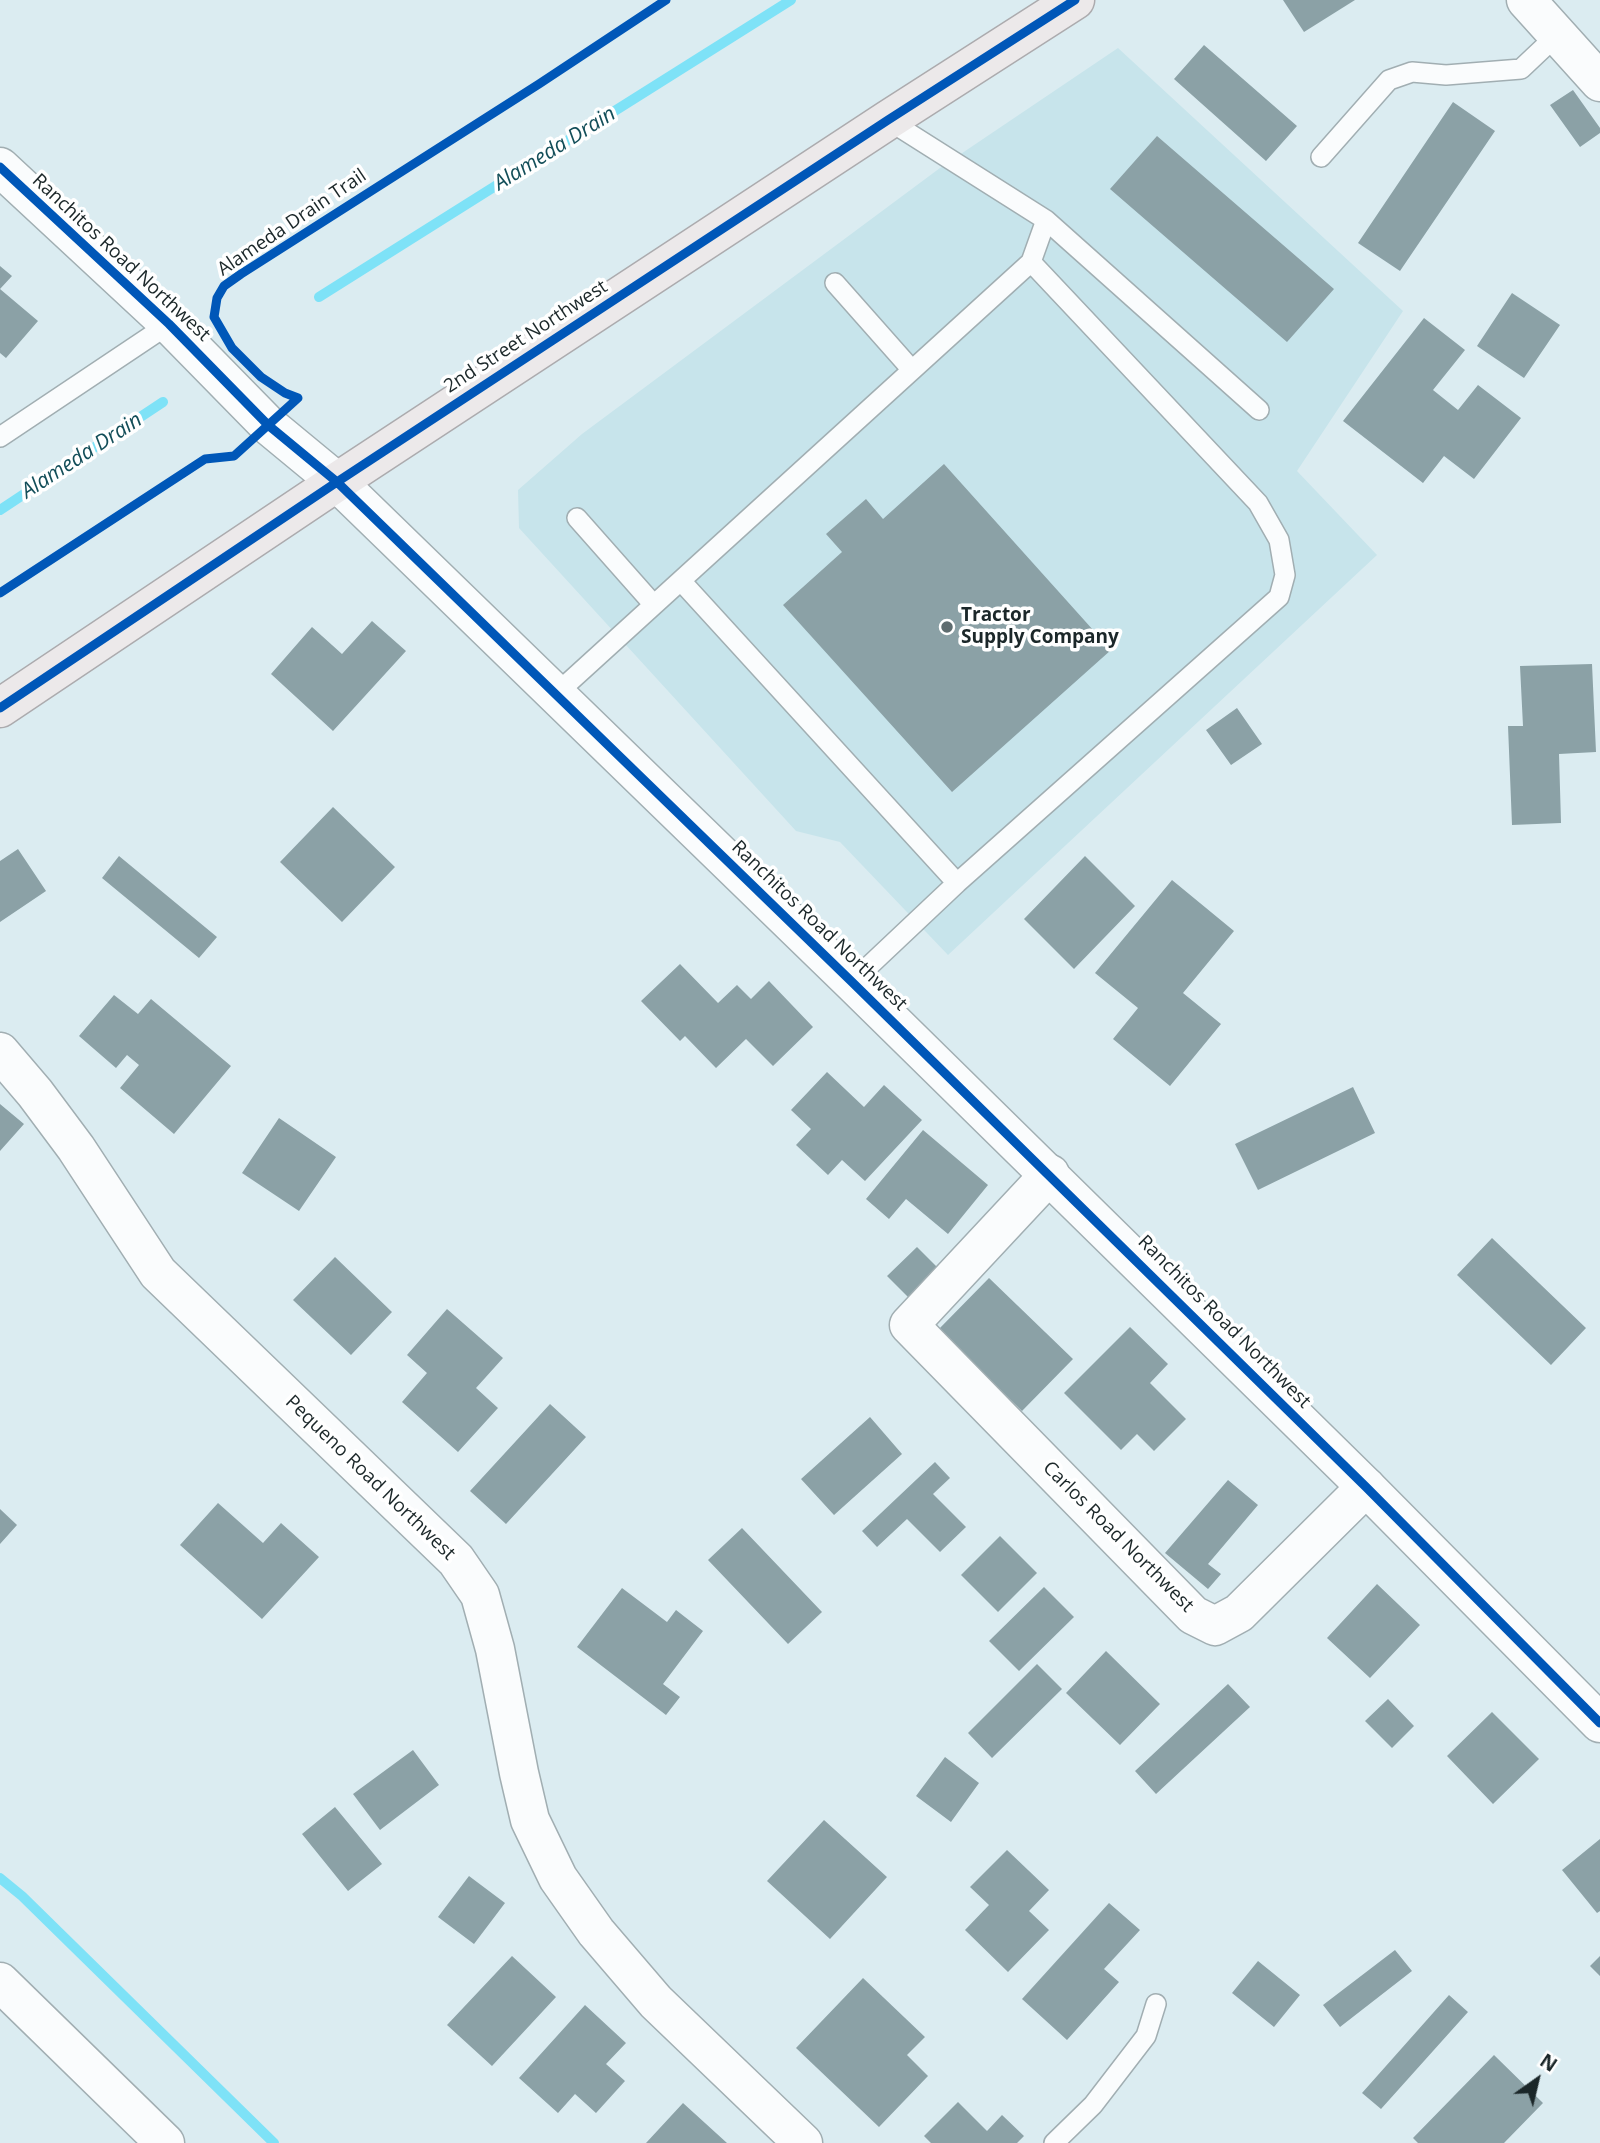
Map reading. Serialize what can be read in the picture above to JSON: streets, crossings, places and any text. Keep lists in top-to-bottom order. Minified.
{"streets":{"main road":["2nd Street Northwest"],"street":["Ranchitos Road Northwest","Pequeno Road Northwest","Carlos Road Northwest"],"cycle path":["Alameda Drain Trail"]},"crossings":[["Ranchitos Road Northwest","2nd Street Northwest"],["Ranchitos Road Northwest","Carlos Road Northwest"]],"water":["Alameda Drain"],"places":["Tractor Supply Company"],"north":"top right"}
